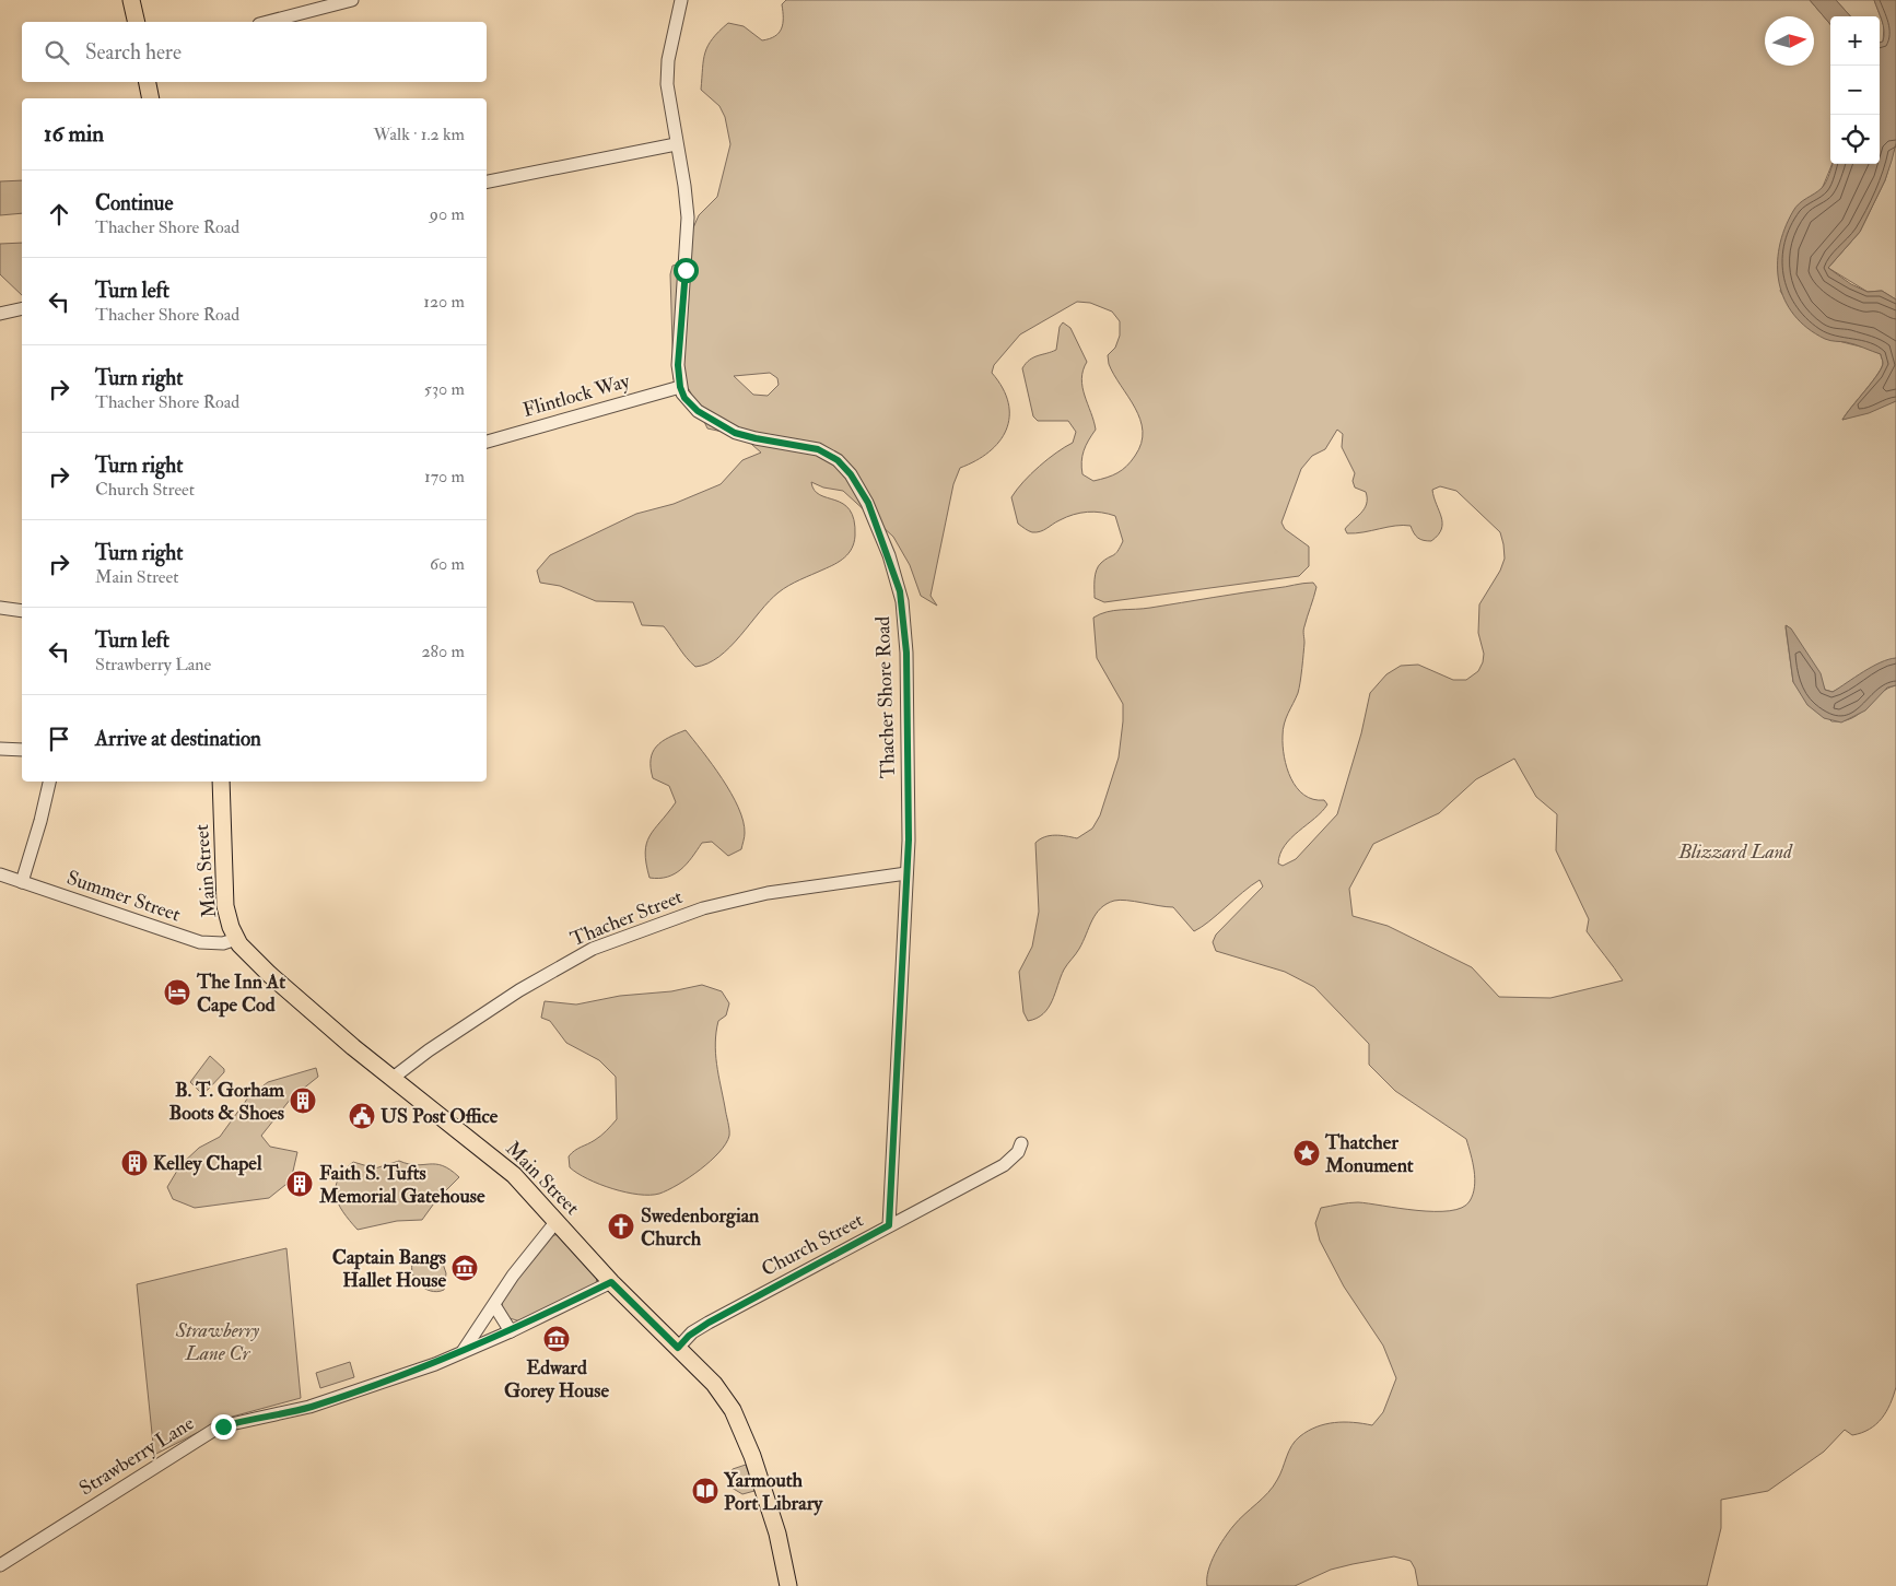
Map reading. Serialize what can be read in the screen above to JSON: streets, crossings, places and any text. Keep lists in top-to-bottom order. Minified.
{"streets":{"main road":["Main Street"],"street":["Flintlock Way","Thacher Shore Road","Summer Street","Thacher Street","Church Street","Strawberry Lane"]},"crossings":[["Flintlock Way","Thacher Shore Road"],["Thacher Shore Road","Thacher Street"],["Thacher Shore Road","Church Street"],["Main Street","Summer Street"],["Main Street","Thacher Street"],["Main Street","Church Street"],["Main Street","Strawberry Lane"]],"parks":["Blizzard Land","Strawberry Lane Cr"],"places":{"hotel":["The Inn At Cape Cod"],"building":["B. T. Gorham Boots & Shoes","Kelley Chapel","Faith S. Tufts Memorial Gatehouse"],"public building":["US Post Office"],"place":["Thatcher Monument"],"church":["Swedenborgian Church"],"museum":["Captain Bangs Hallet House","Edward Gorey House"],"library":["Yarmouth Port Library"]},"north":"right","page":{"map_buttons":["+","−"],"search":"Search here","heading":["16 min","Walk · 1.2 km"],"list":[["Continue","Thacher Shore Road","90 m"],["Turn left","Thacher Shore Road","120 m"],["Turn right","Thacher Shore Road","530 m"],["Turn right","Church Street","170 m"],["Turn right","Main Street","60 m"],["Turn left","Strawberry Lane","280 m"],"Arrive at destination"]}}
